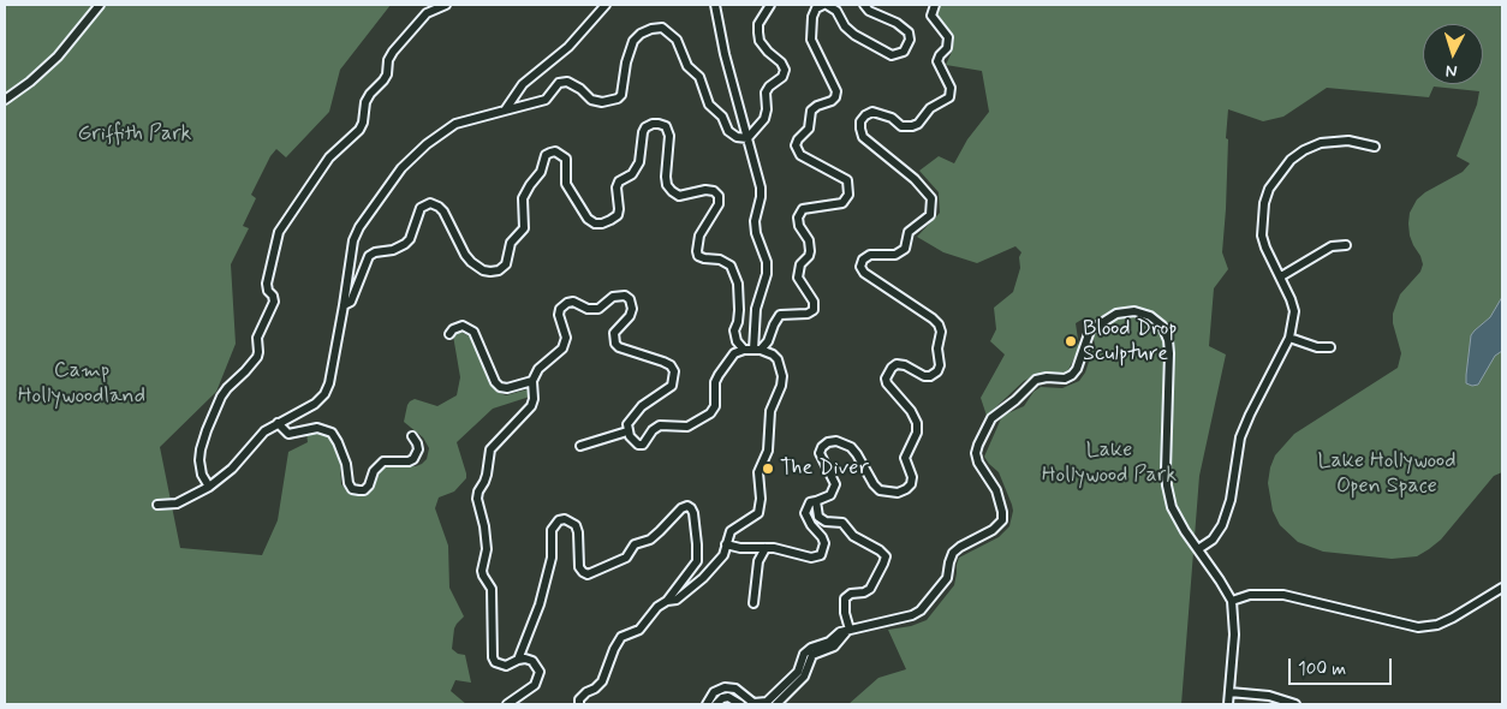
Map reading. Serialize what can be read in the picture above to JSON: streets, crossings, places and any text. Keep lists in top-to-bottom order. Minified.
{"parks":["Griffith Park","Camp Hollywoodland","Lake Hollywood Park","Lake Hollywood Open Space"],"places":["Blood Drop Sculpture","The Diver"],"scale_bar":"100 m","north":"bottom"}
